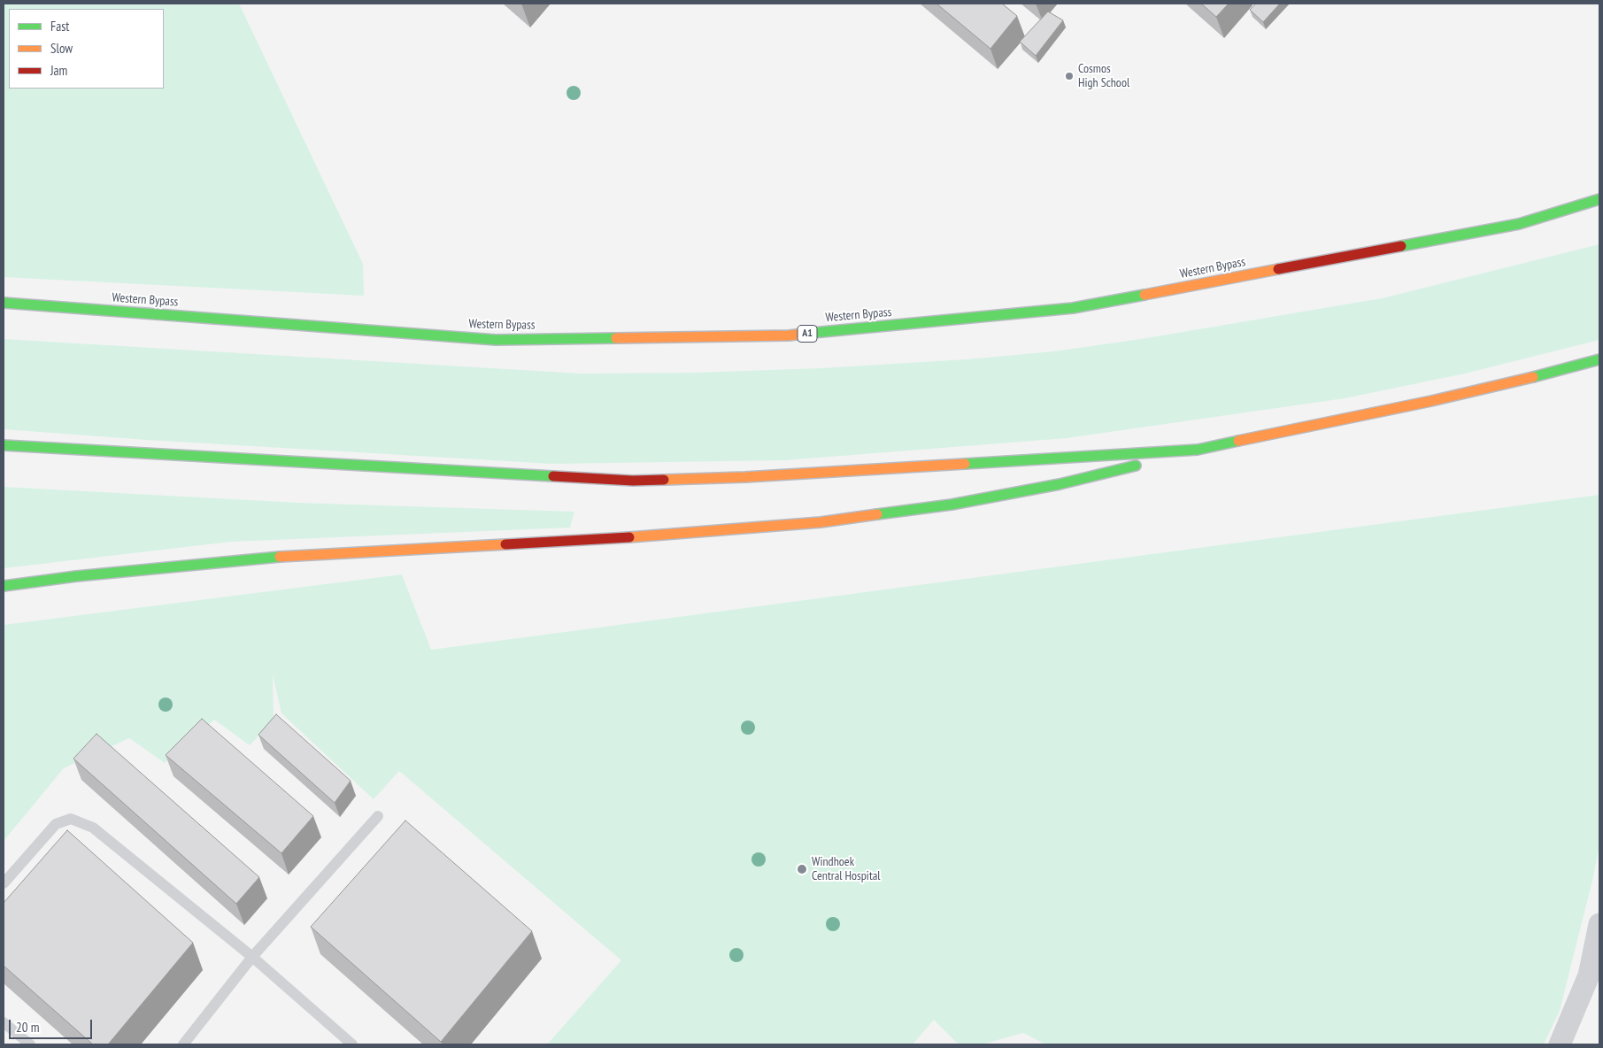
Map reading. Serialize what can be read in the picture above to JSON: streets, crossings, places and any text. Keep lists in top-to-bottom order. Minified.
{"streets":{"highway":["Western Bypass","A1"]},"places":["Cosmos High School","Windhoek Central Hospital"],"legend":["Fast","Slow","Jam"],"scale_bar":"20 m"}
